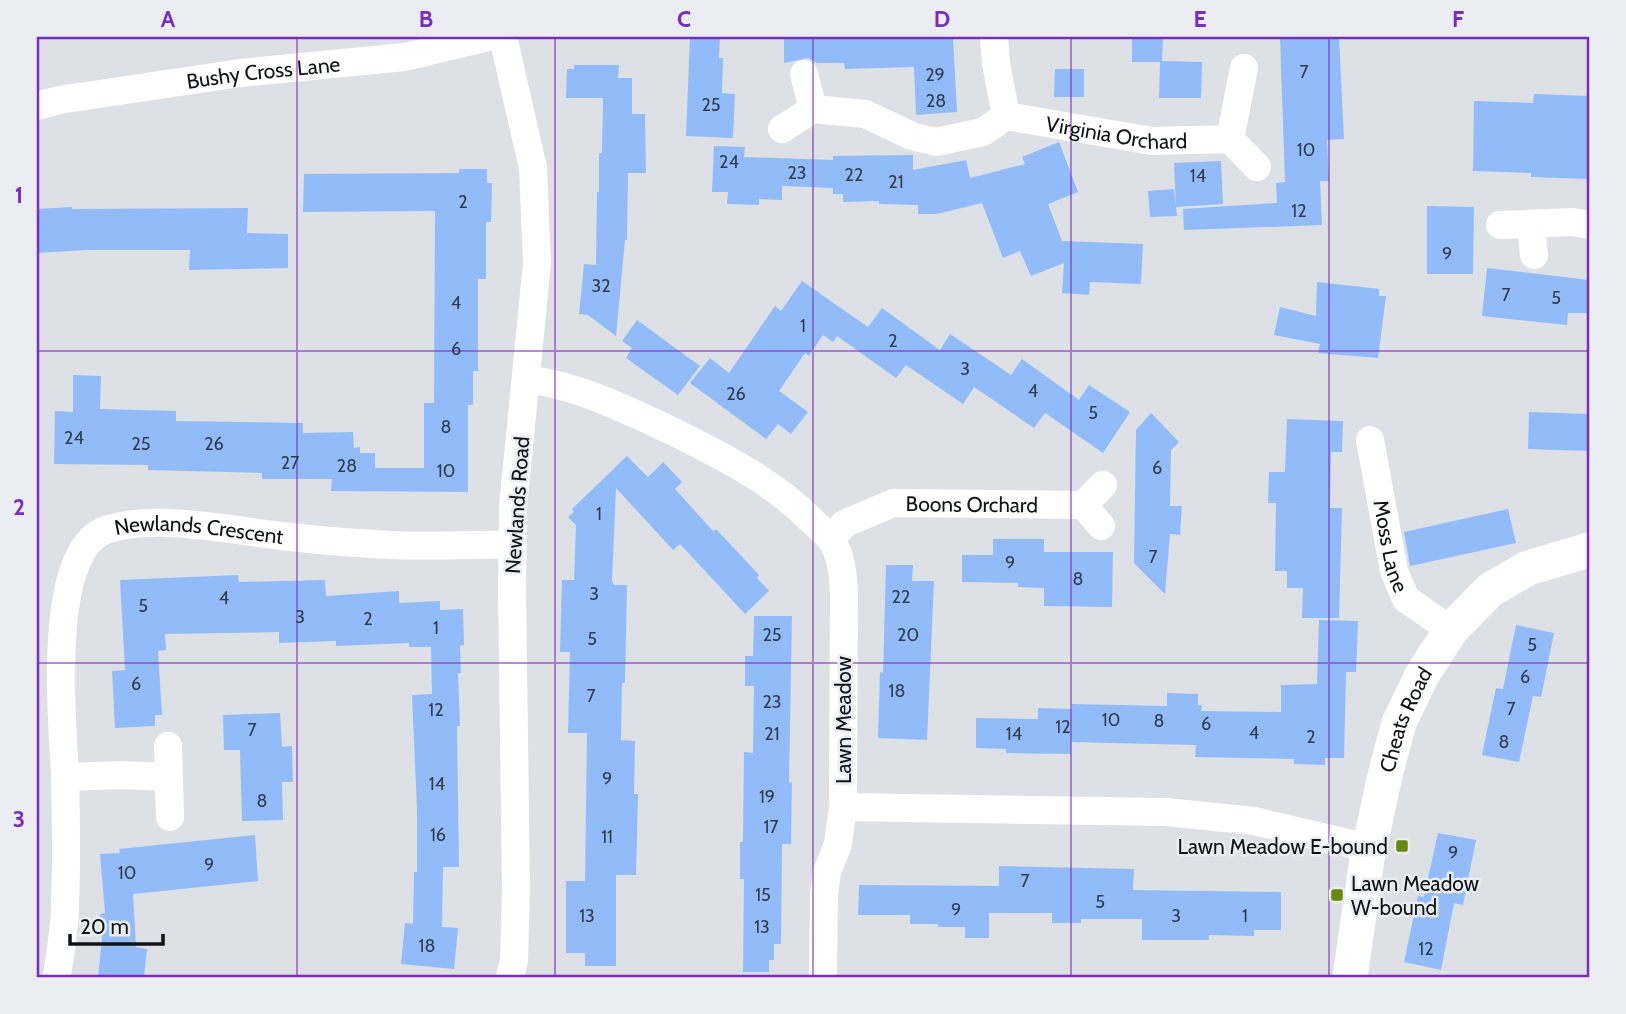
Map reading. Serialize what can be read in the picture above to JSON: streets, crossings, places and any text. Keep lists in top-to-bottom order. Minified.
{"streets":{"street":["Bushy Cross Lane","Virginia Orchard","Boons Orchard","Newlands Road","Newlands Crescent","Moss Lane","Lawn Meadow","Cheats Road"]},"crossings":[["Boons Orchard","Lawn Meadow"],["Newlands Road","Newlands Crescent"],["Newlands Road","Lawn Meadow"],["Moss Lane","Cheats Road"],["Lawn Meadow","Cheats Road"]],"places":{"transit":["Lawn Meadow E-bound","Lawn Meadow W-bound"]},"house_numbers":["7","29","28","25","10","24","23","22","14","21","2","12","9","32","7","5","4","1","2","6","3","4","26","5","8","24","25","26","27","28","6","10","1","7","9","8","3","22","4","5","3","2","1","25","20","5","5","6","6","18","7","23","7","12","10","8","6","12","7","4","21","14","2","8","9","14","19","8","17","16","11","9","9","10","7","15","5","9","13","3","1","13","18","12"],"scale_bar":"20 m","grid":{"columns":["A","B","C","D","E","F"],"rows":["1","2","3"]}}
